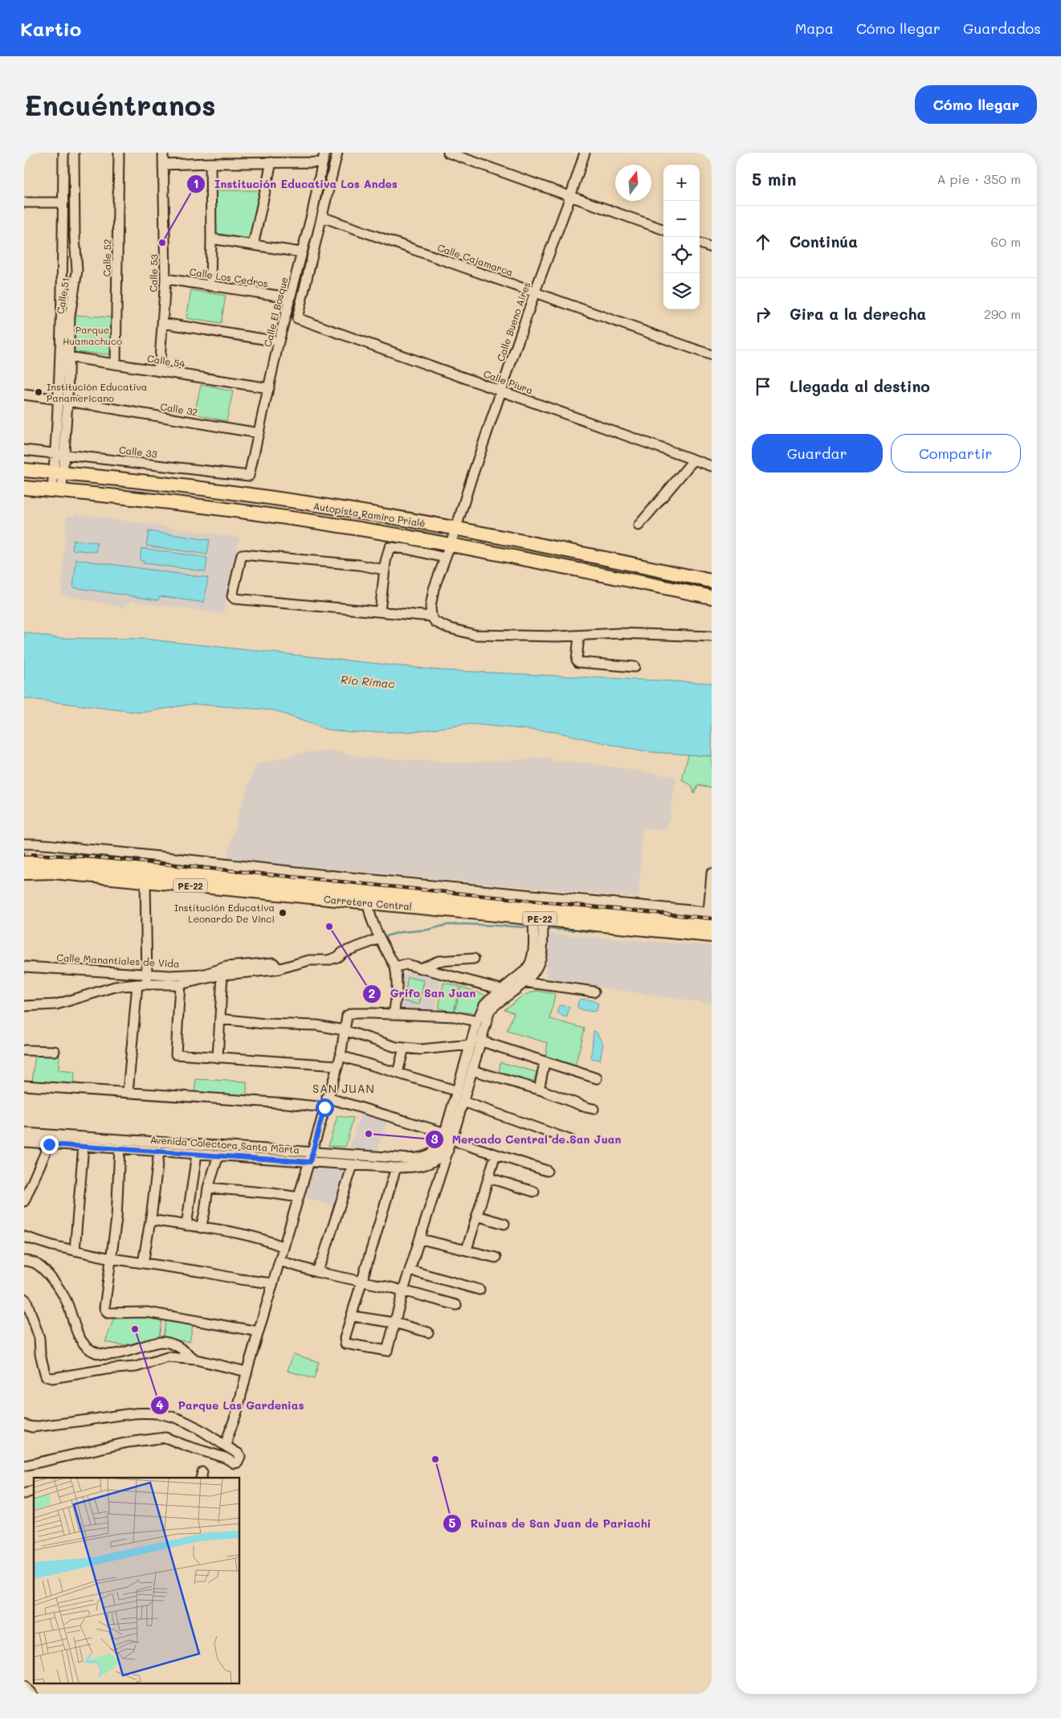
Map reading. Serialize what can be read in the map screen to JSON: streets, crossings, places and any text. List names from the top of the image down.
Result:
{
  "streets": {
    "highway": ["Autopista Ramiro Prialé", "PE-22", "Carretera Central"],
    "street": [
      "Calle 52",
      "Calle Cajamarca",
      "Calle 53",
      "Calle Los Cedros",
      "Calle 51",
      "Calle El Bosque",
      "Calle Bueno Aires",
      "Calle 54",
      "Calle Piura",
      "Calle 32",
      "Calle 33",
      "Calle Manantiales de Vida",
      "Avenida Colectora Santa Marta"
    ]
  },
  "crossings": [
    ["Calle 52", "Calle 54"],
    ["Calle Cajamarca", "Calle Bueno Aires"],
    ["Calle Cajamarca", "Calle Piura"],
    ["Calle 53", "Calle Los Cedros"],
    ["Calle 53", "Calle 54"],
    ["Calle Los Cedros", "Calle El Bosque"],
    ["Calle 51", "Calle 54"],
    ["Calle 51", "Calle 32"],
    ["Calle 51", "Calle 33"],
    ["Calle 51", "Autopista Ramiro Prialé"],
    ["Calle El Bosque", "Calle 54"],
    ["Calle El Bosque", "Calle 32"],
    ["Calle El Bosque", "Calle 33"],
    ["Calle Bueno Aires", "Calle Piura"],
    ["Calle Bueno Aires", "Autopista Ramiro Prialé"],
    ["Carretera Central", "Avenida Colectora Santa Marta"]
  ],
  "districts": ["SAN JUAN"],
  "water": ["Río Rímac"],
  "parks": ["Parque Huamachuco"],
  "places": [
    "Institución Educativa Los Andes",
    "Institución Educativa Panamericano",
    "Institución Educativa Leonardo De Vinci",
    "Grifo San Juan",
    "Mercado Central de San Juan",
    "Parque Las Gardenias",
    "Ruinas de San Juan de Pariachi"
  ],
  "north": "top",
  "page": {
    "header": "Kartio",
    "nav": ["Mapa", "Cómo llegar", "Guardados"],
    "buttons": [
      "Cómo llegar",
      ["Guardar", "Compartir"]
    ],
    "title": "Encuéntranos",
    "heading": ["5 min", "A pie · 350 m"],
    "map_buttons": ["+", "−"],
    "list": [
      ["Continúa", "60 m"],
      ["Gira a la derecha", "290 m"],
      "Llegada al destino"
    ]
  }
}
